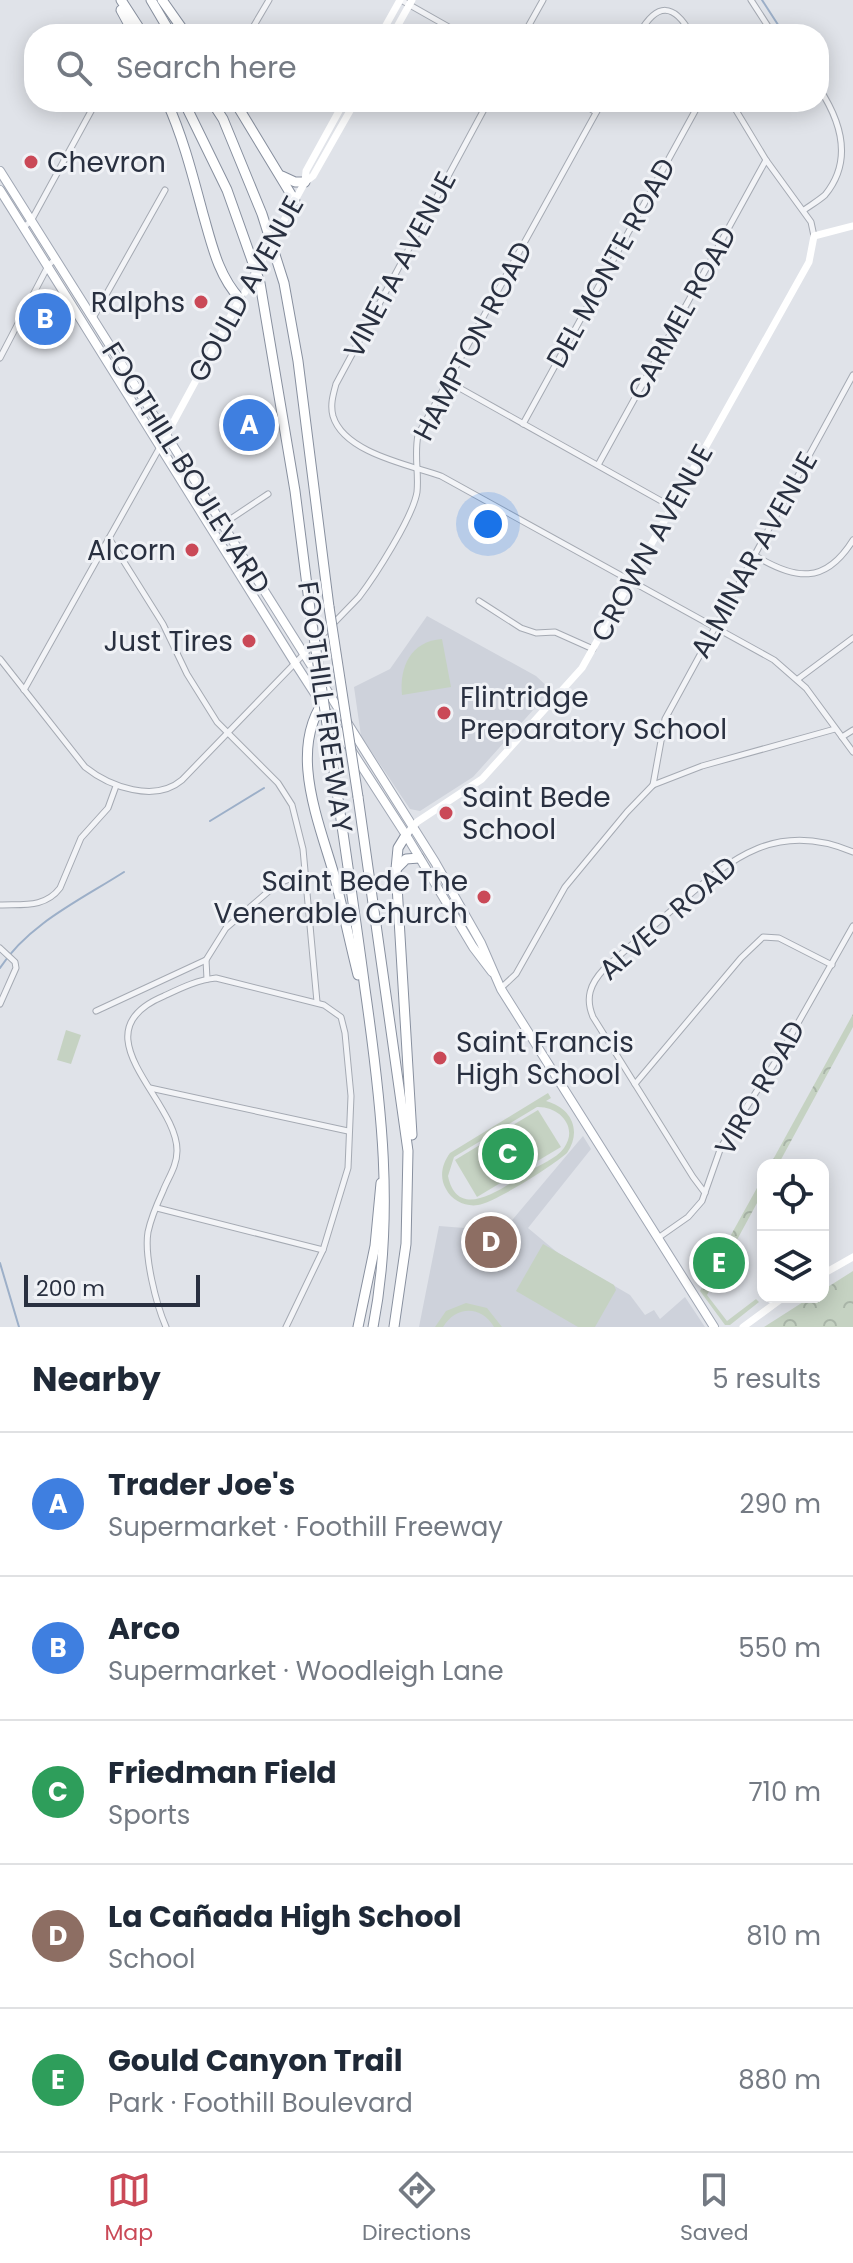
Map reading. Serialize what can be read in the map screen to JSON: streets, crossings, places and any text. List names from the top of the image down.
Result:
{
  "streets": {
    "highway": ["FOOTHILL FREEWAY"],
    "main road": ["FOOTHILL BOULEVARD"],
    "street": [
      "DEL MONTE ROAD",
      "VINETA AVENUE",
      "GOULD AVENUE",
      "CARMEL ROAD",
      "HAMPTON ROAD",
      "CROWN AVENUE",
      "ALMINAR AVENUE",
      "ALVEO ROAD",
      "VIRO ROAD"
    ]
  },
  "crossings": [
    ["VINETA AVENUE", "HAMPTON ROAD"],
    ["GOULD AVENUE", "FOOTHILL BOULEVARD"],
    ["HAMPTON ROAD", "FOOTHILL BOULEVARD"],
    ["FOOTHILL BOULEVARD", "CROWN AVENUE"],
    ["FOOTHILL BOULEVARD", "VIRO ROAD"]
  ],
  "places": [
    "Chevron",
    "Ralphs",
    "Alcorn",
    "Just Tires",
    "Flintridge Preparatory School",
    "Saint Bede School",
    "Saint Bede The Venerable Church",
    "Saint Francis High School"
  ],
  "scale_bar": "200 m",
  "page": {
    "search": "Search here",
    "pins": [
      "B",
      "A",
      "C",
      "D",
      "E"
    ],
    "scale": "200 m",
    "heading": ["Nearby", "5 results"],
    "list": [
      {
        "mark": "A",
        "name": "Trader Joe's",
        "note": "Supermarket · Foothill Freeway",
        "value": "290 m"
      },
      {
        "mark": "B",
        "name": "Arco",
        "note": "Supermarket · Woodleigh Lane",
        "value": "550 m"
      },
      {
        "mark": "C",
        "name": "Friedman Field",
        "note": "Sports",
        "value": "710 m"
      },
      {
        "mark": "D",
        "name": "La Cañada High School",
        "note": "School",
        "value": "810 m"
      },
      {
        "mark": "E",
        "name": "Gould Canyon Trail",
        "note": "Park · Foothill Boulevard",
        "value": "880 m"
      }
    ],
    "nav": ["Map", "Directions", "Saved"]
  }
}
